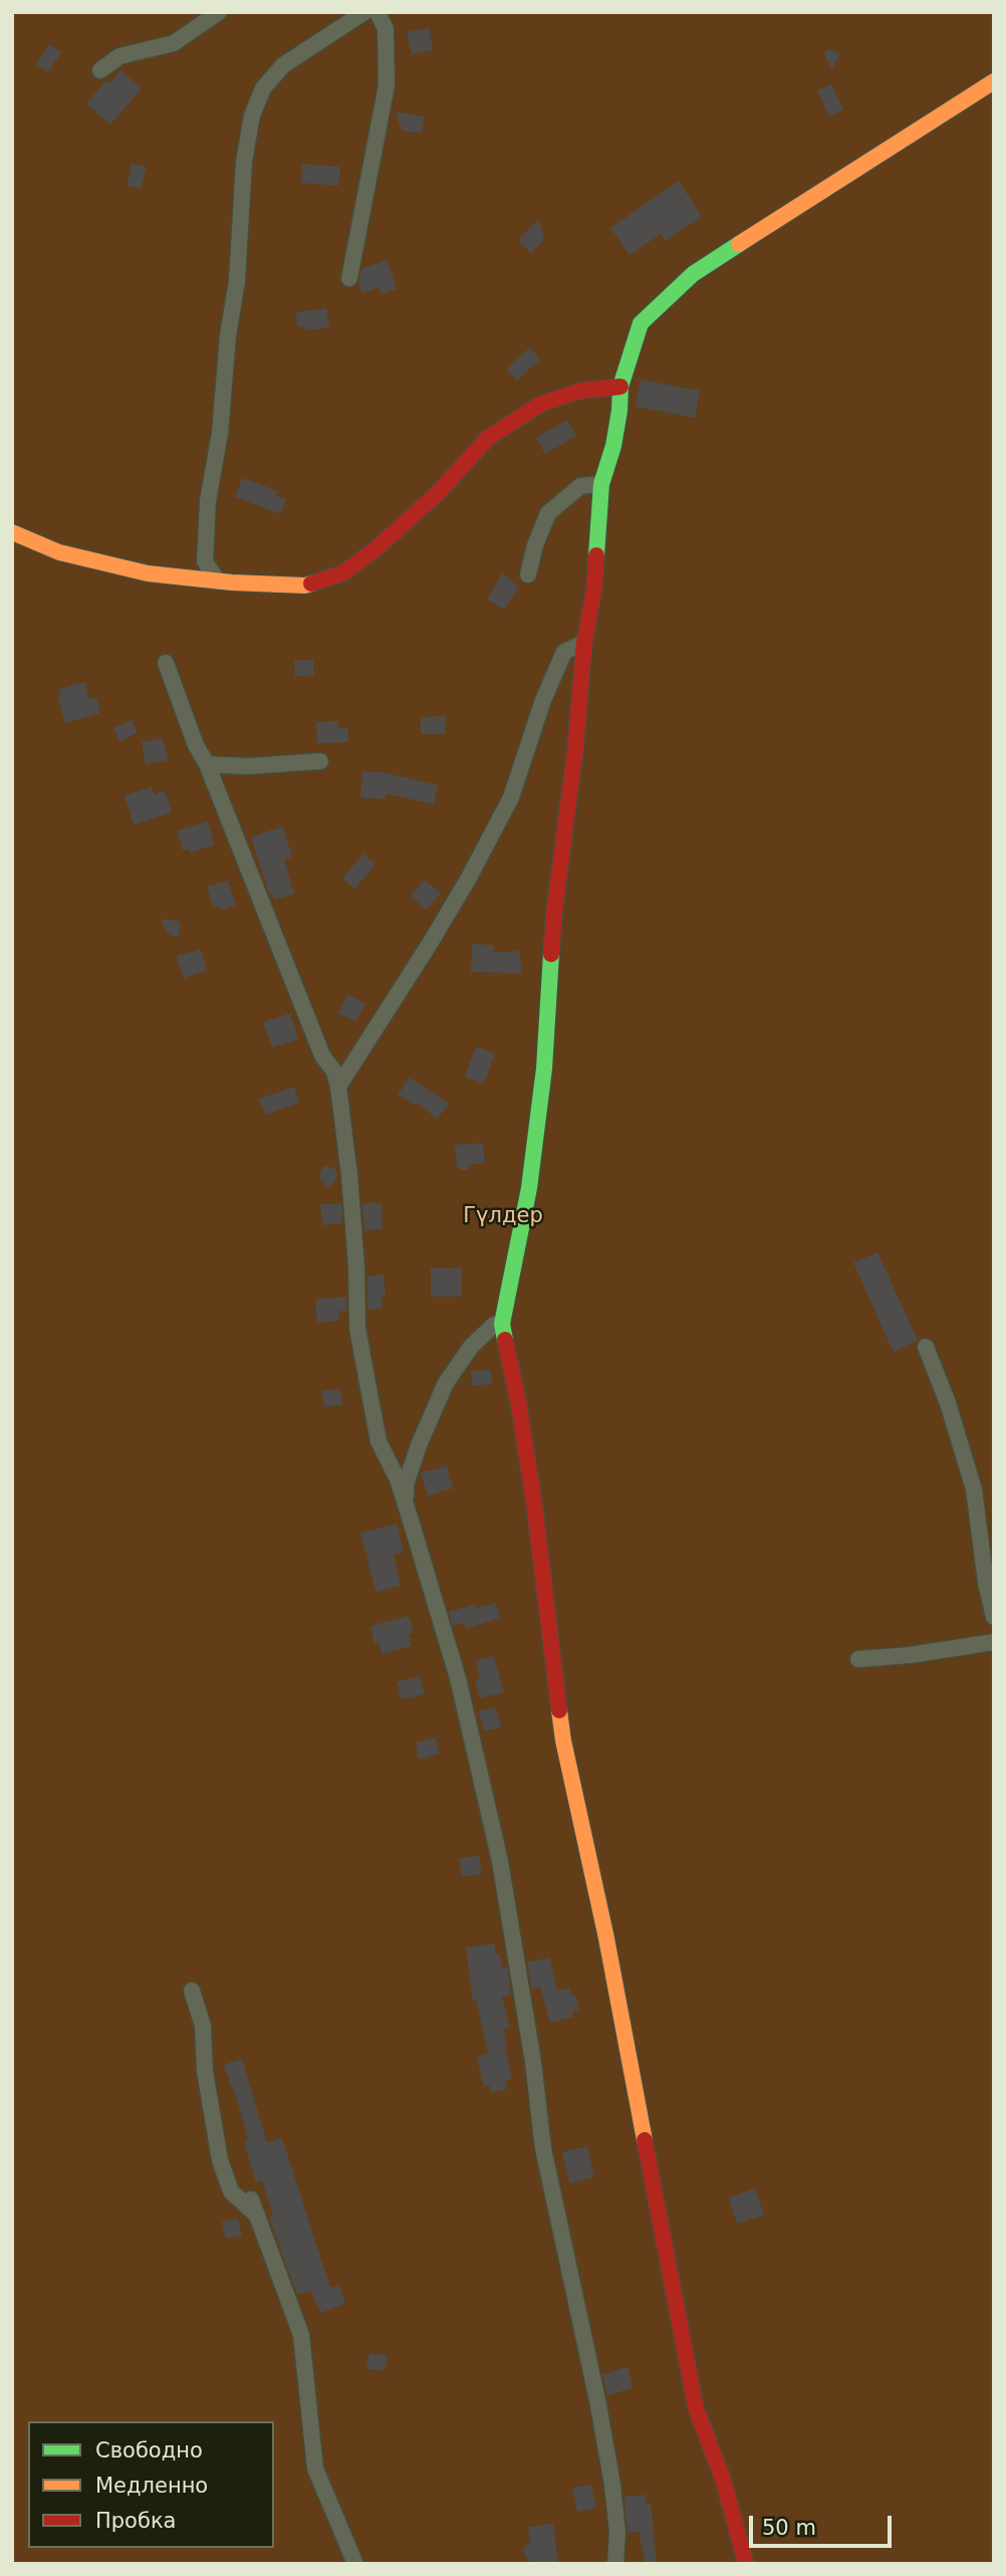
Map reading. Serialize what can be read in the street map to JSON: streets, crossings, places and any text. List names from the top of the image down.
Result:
{
  "parks": ["Гүлдер"],
  "legend": ["Свободно", "Медленно", "Пробка"],
  "scale_bar": "50 m"
}
